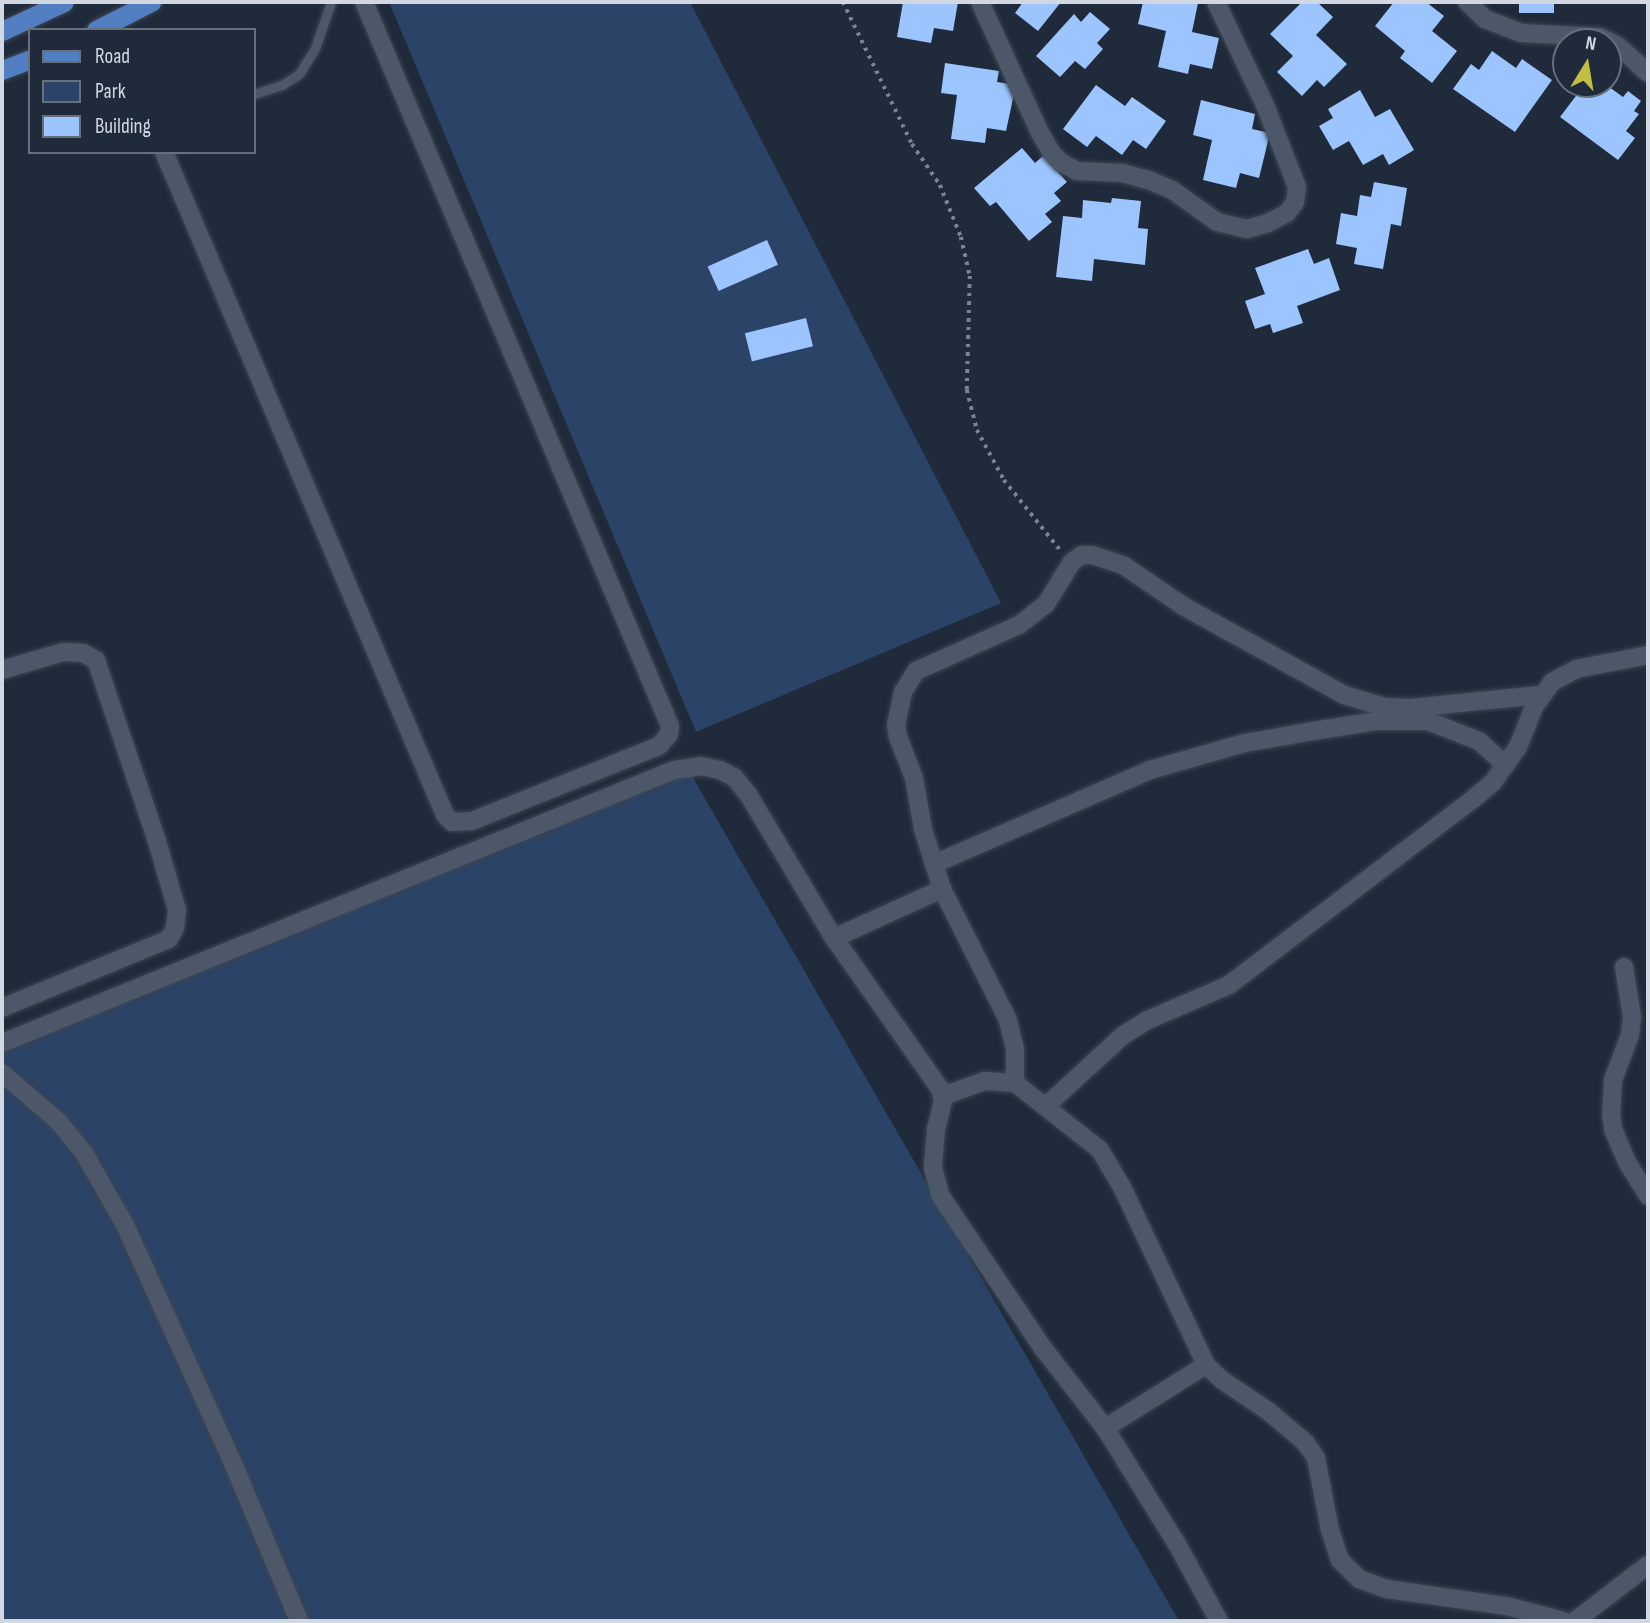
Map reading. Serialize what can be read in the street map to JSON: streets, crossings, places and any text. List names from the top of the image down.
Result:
{
  "legend": ["Road", "Park", "Building"],
  "north": "top"
}
